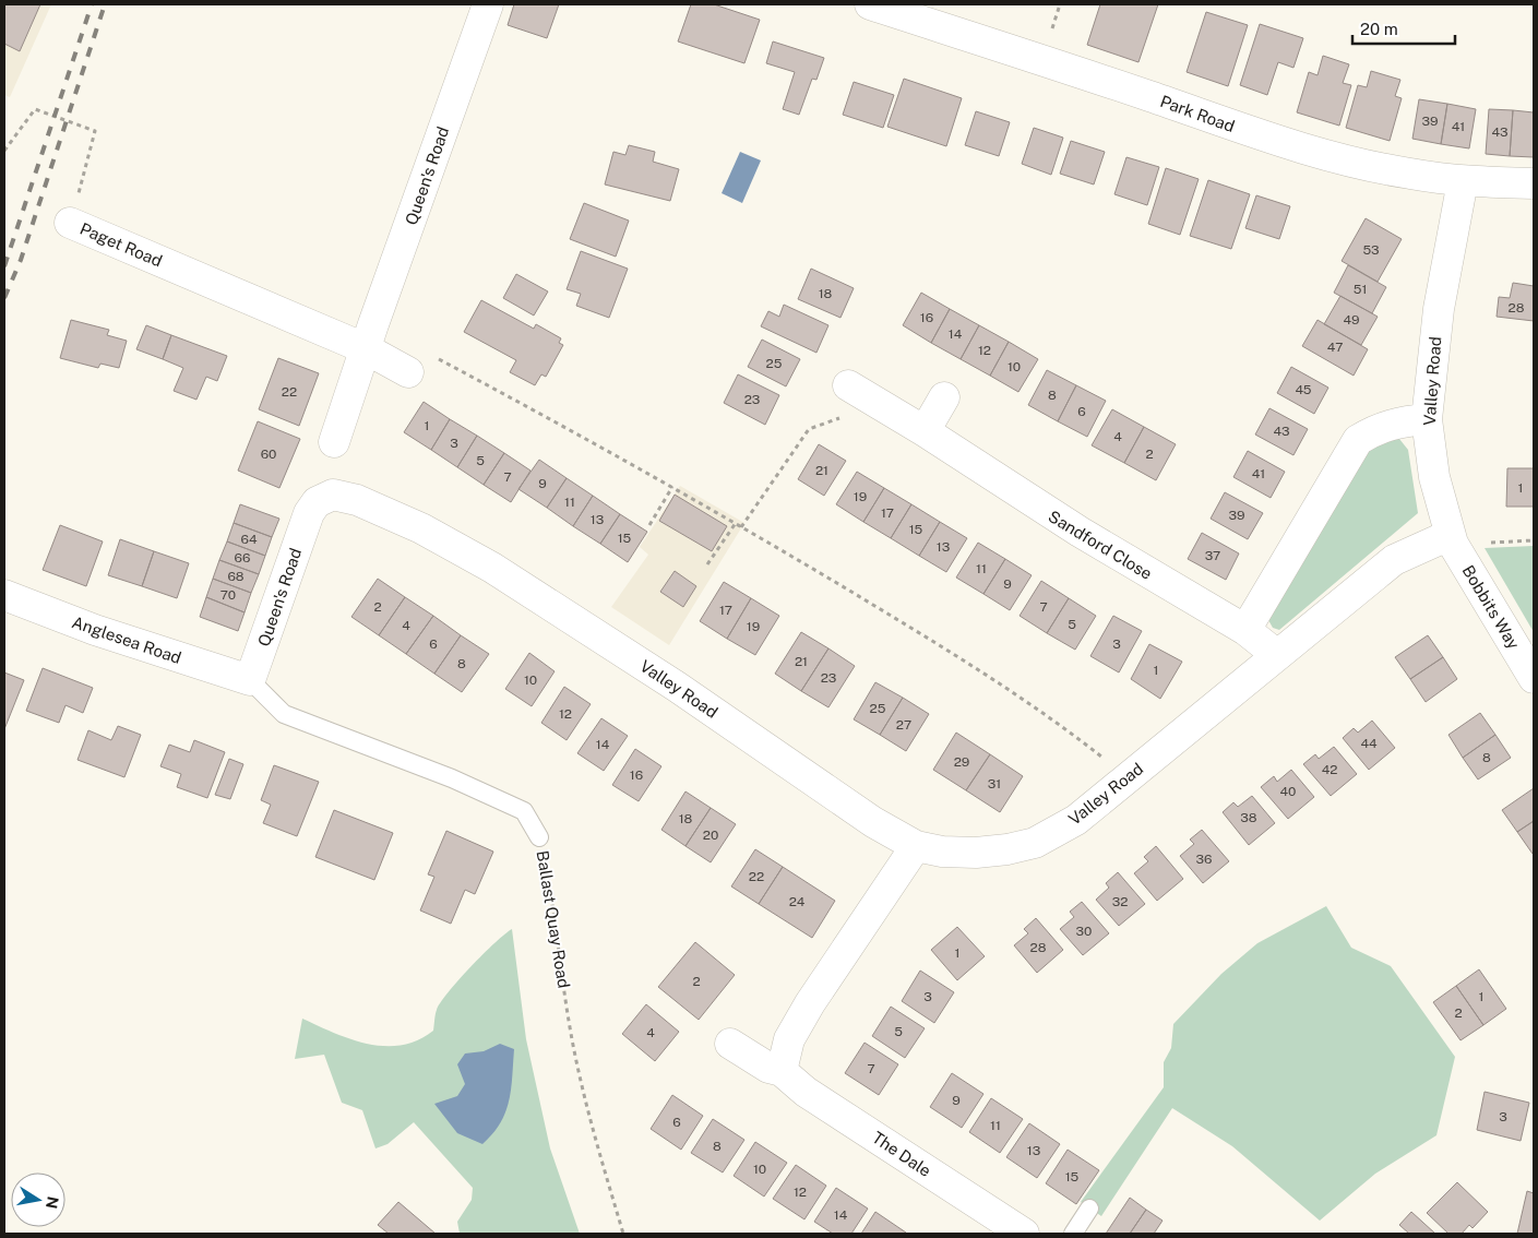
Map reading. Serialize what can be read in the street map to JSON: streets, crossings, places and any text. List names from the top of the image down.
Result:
{
  "streets": {
    "street": [
      "Park Road",
      "Queen's Road",
      "Paget Road",
      "Valley Road",
      "Sandford Close",
      "Bobbits Way",
      "Anglesea Road",
      "The Dale"
    ],
    "lane": ["Ballast Quay Road"]
  },
  "crossings": [
    ["Park Road", "Valley Road"],
    ["Queen's Road", "Paget Road"],
    ["Queen's Road", "Valley Road"],
    ["Queen's Road", "Anglesea Road"],
    ["Queen's Road", "Ballast Quay Road"],
    ["Valley Road", "Sandford Close"],
    ["Valley Road", "Bobbits Way"],
    ["Anglesea Road", "Ballast Quay Road"]
  ],
  "house_numbers": [
    "39",
    "41",
    "43",
    "53",
    "51",
    "18",
    "28",
    "16",
    "49",
    "14",
    "47",
    "12",
    "25",
    "10",
    "45",
    "22",
    "8",
    "23",
    "6",
    "1",
    "43",
    "4",
    "3",
    "60",
    "2",
    "5",
    "21",
    "41",
    "7",
    "9",
    "1",
    "19",
    "11",
    "17",
    "39",
    "13",
    "15",
    "15",
    "64",
    "13",
    "37",
    "66",
    "11",
    "68",
    "9",
    "70",
    "2",
    "7",
    "17",
    "5",
    "4",
    "19",
    "6",
    "3",
    "21",
    "8",
    "1",
    "23",
    "10",
    "25",
    "12",
    "27",
    "44",
    "14",
    "8",
    "29",
    "42",
    "16",
    "31",
    "40",
    "38",
    "18",
    "20",
    "36",
    "22",
    "24",
    "32",
    "30",
    "28",
    "1",
    "2",
    "3",
    "1",
    "2",
    "5",
    "4",
    "7",
    "9",
    "3",
    "6",
    "11",
    "8",
    "13",
    "10",
    "15",
    "12",
    "14"
  ],
  "scale_bar": "20 m",
  "north": "right"
}
